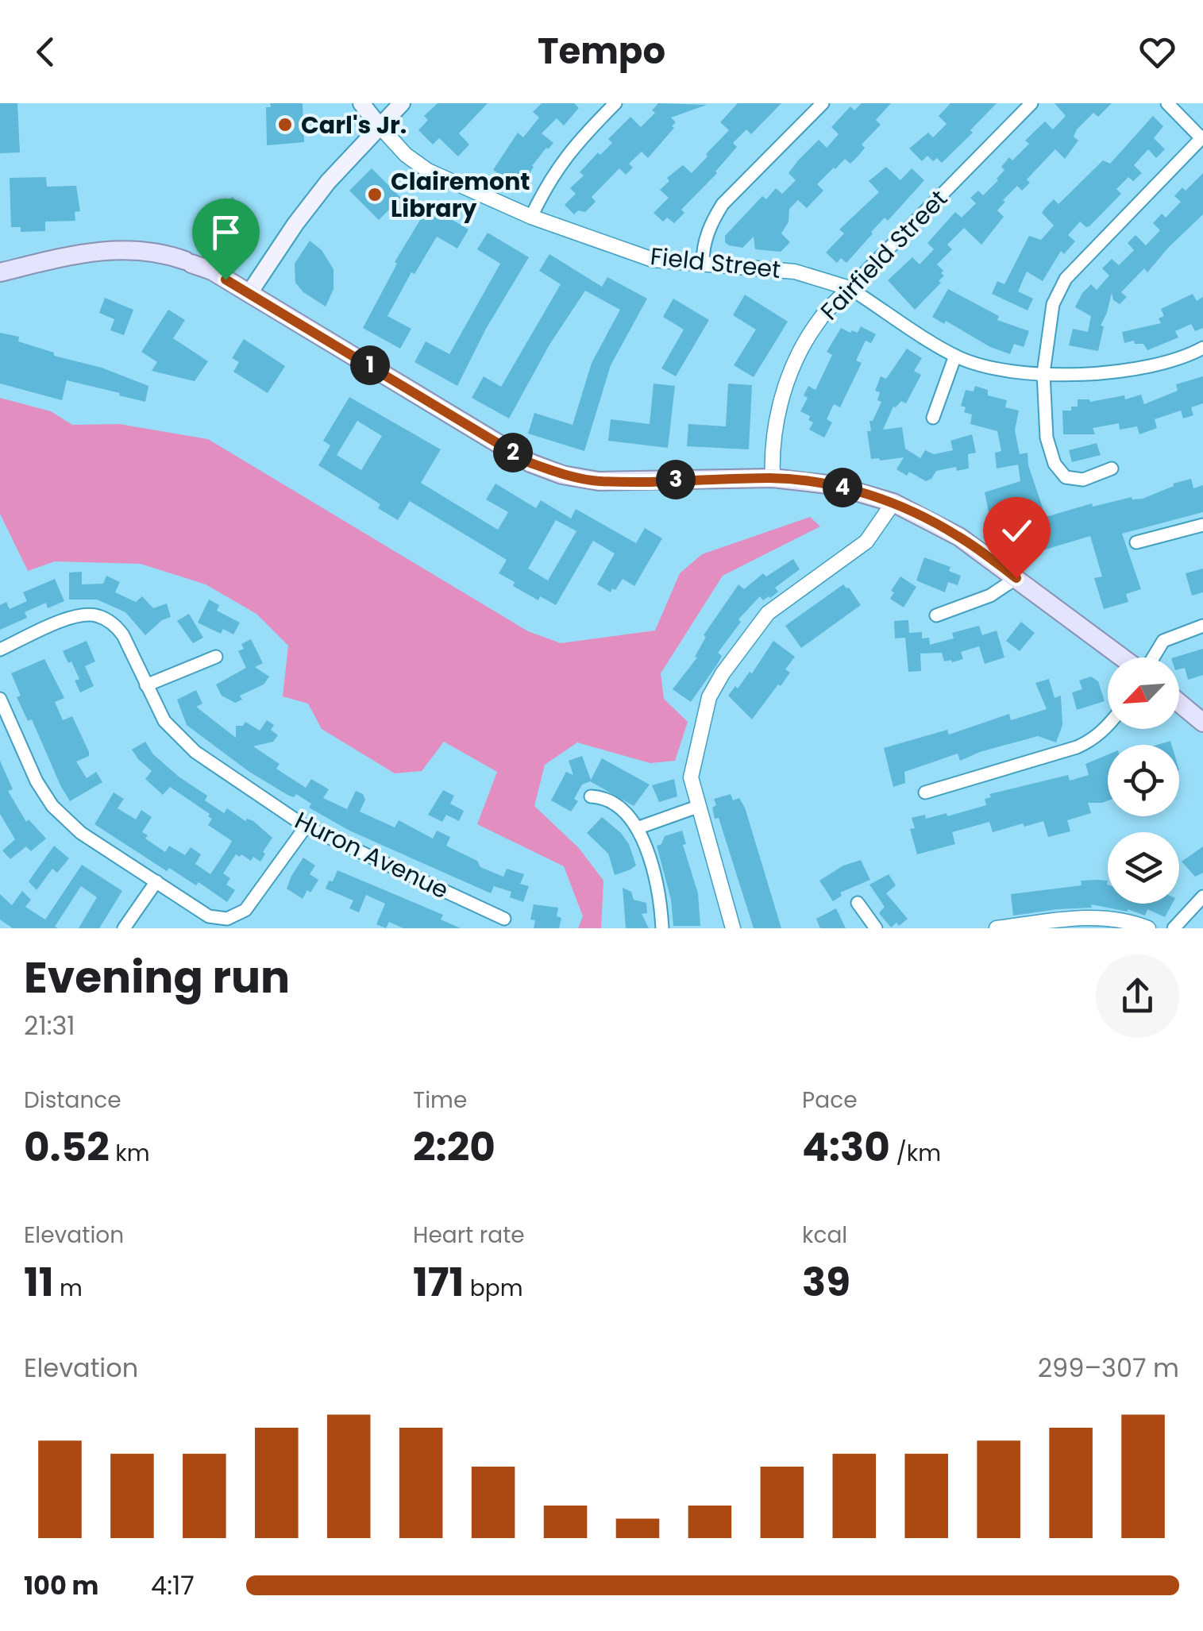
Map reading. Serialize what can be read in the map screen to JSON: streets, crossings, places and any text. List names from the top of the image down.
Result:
{
  "streets": {
    "main road": ["Field Street"],
    "street": ["Fairfield Street", "Huron Avenue"]
  },
  "crossings": [
    ["Fairfield Street", "Field Street"]
  ],
  "places": ["Carl's Jr.", "Clairemont Library"],
  "north": "bottom left",
  "page": {
    "header": "Tempo",
    "pins": [
      "1",
      "2",
      "3",
      "4"
    ],
    "heading": ["Evening run", "21:31"],
    "stats": [
      ["Distance", "0.52 km"],
      ["Time", "2:20"],
      ["Pace", "4:30 /km"],
      ["Elevation", "11 m"],
      ["Heart rate", "171 bpm"],
      ["kcal", "39"]
    ],
    "chart": ["Elevation", "299–307 m"],
    "list": [
      {
        "name": "100 m",
        "note": "4:17"
      }
    ]
  }
}
